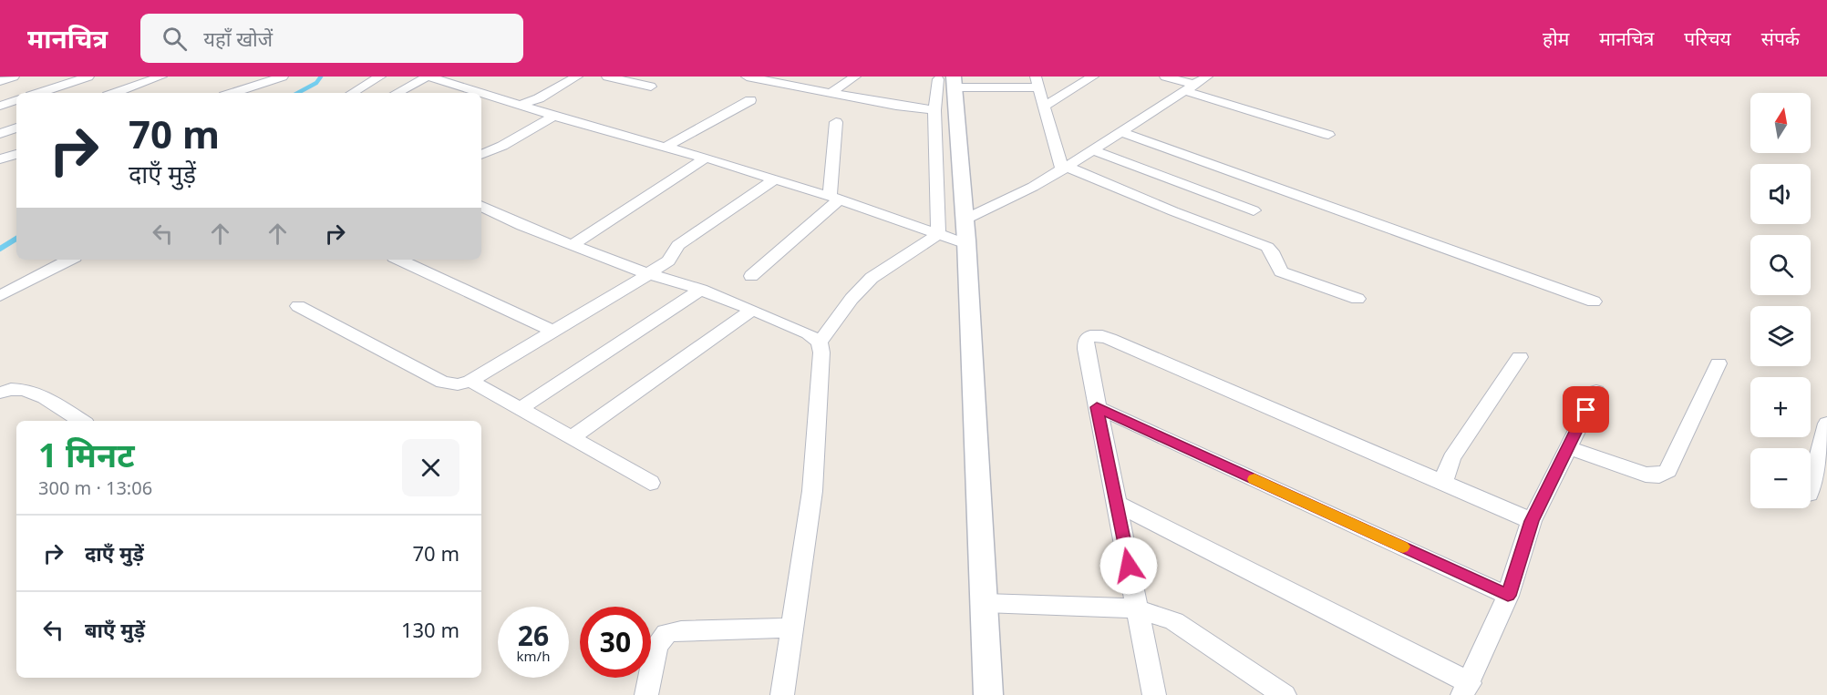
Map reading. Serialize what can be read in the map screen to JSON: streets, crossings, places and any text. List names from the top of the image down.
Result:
{
  "north": "top",
  "page": {
    "header": "मानचित्र",
    "search": "यहाँ खोजें",
    "nav": [
      "होम",
      "मानचित्र",
      "परिचय",
      "संपर्क"
    ],
    "map_buttons": ["+", "−"],
    "turn": ["70 m", "दाएँ मुड़ें"],
    "heading": ["1 मिनट", "300 m · 13:06"],
    "list": [
      {
        "name": "दाएँ मुड़ें",
        "value": "70 m"
      },
      {
        "name": "बाएँ मुड़ें",
        "value": "130 m"
      }
    ],
    "speed": "26 km/h",
    "limit": "30"
  }
}
